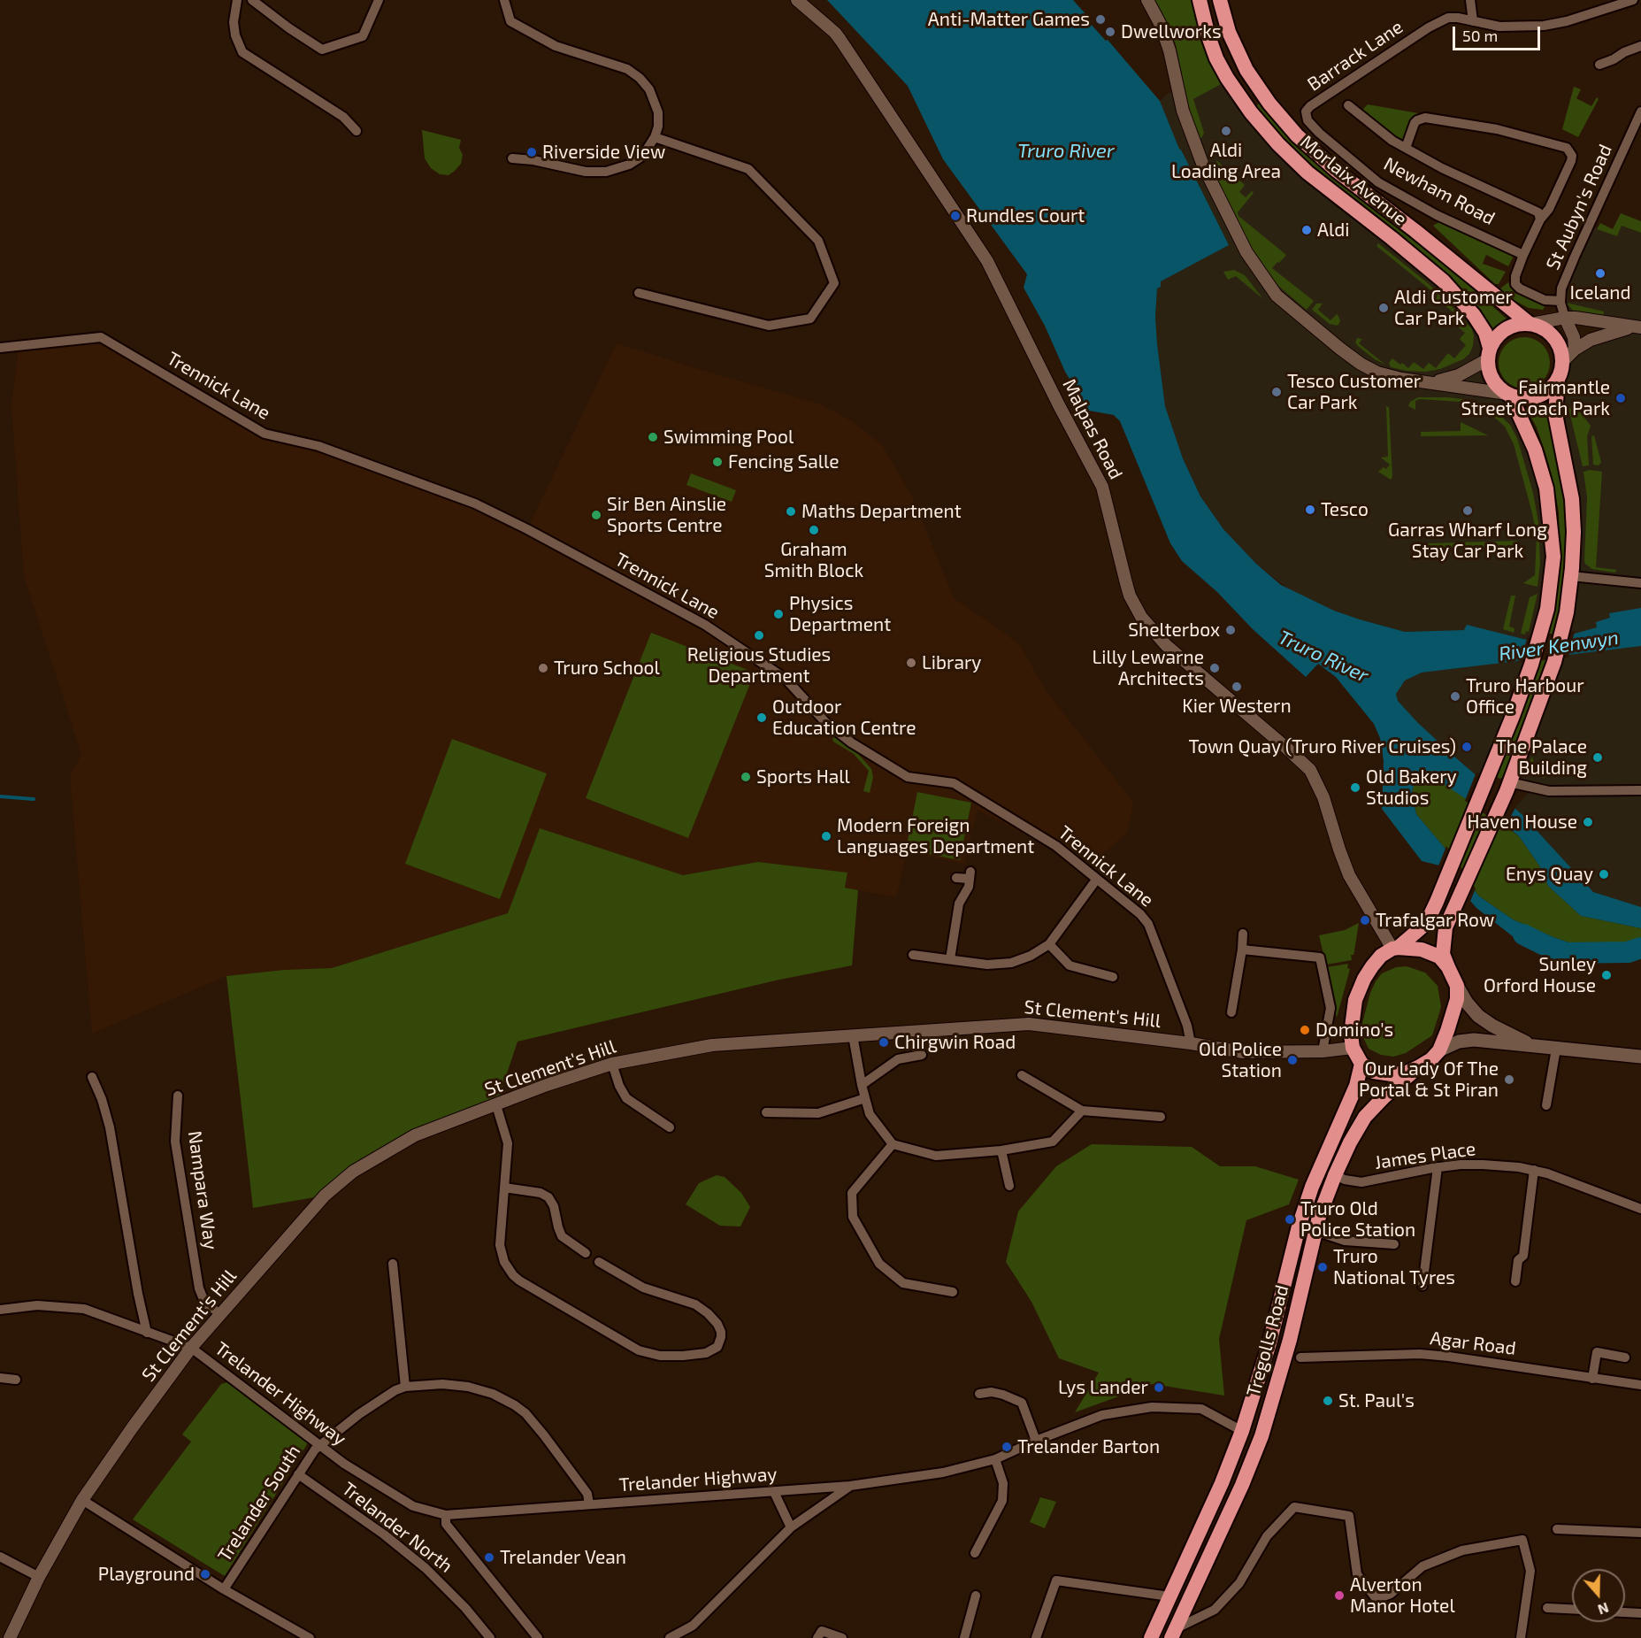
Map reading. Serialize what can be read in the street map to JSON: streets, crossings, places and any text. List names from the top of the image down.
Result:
{
  "streets": {
    "highway": ["Morlaix Avenue", "Tregolls Road"],
    "street": [
      "Barrack Lane",
      "Newham Road",
      "St Aubyn's Road",
      "Trennick Lane",
      "Malpas Road",
      "St Clement's Hill",
      "James Place",
      "Nampara Way",
      "Agar Road",
      "Trelander Highway",
      "Trelander South",
      "Trelander North"
    ]
  },
  "crossings": [
    ["Barrack Lane", "Newham Road"],
    ["Newham Road", "St Aubyn's Road"],
    ["Trennick Lane", "St Clement's Hill"],
    ["Malpas Road", "St Clement's Hill"],
    ["Malpas Road", "Tregolls Road"],
    ["St Clement's Hill", "Nampara Way"],
    ["St Clement's Hill", "Tregolls Road"],
    ["St Clement's Hill", "Trelander Highway"],
    ["James Place", "Tregolls Road"],
    ["Tregolls Road", "Trelander Highway"],
    ["Trelander Highway", "Trelander South"],
    ["Trelander Highway", "Trelander North"],
    ["Trelander South", "Trelander North"]
  ],
  "water": ["Truro River", "River Kenwyn"],
  "places": [
    "Anti-Matter Games",
    "Dwellworks",
    "Aldi Loading Area",
    "Riverside View",
    "Rundles Court",
    "Aldi",
    "Iceland",
    "Aldi Customer Car Park",
    "Tesco Customer Car Park",
    "Fairmantle Street Coach Park",
    "Swimming Pool",
    "Fencing Salle",
    "Tesco",
    "Garras Wharf Long Stay Car Park",
    "Maths Department",
    "Sir Ben Ainslie Sports Centre",
    "Graham Smith Block",
    "Physics Department",
    "Shelterbox",
    "Religious Studies Department",
    "Library",
    "Truro School",
    "Lilly Lewarne Architects",
    "Kier Western",
    "Truro Harbour Office",
    "Outdoor Education Centre",
    "Town Quay (Truro River Cruises)",
    "The Palace Building",
    "Sports Hall",
    "Old Bakery Studios",
    "Haven House",
    "Modern Foreign Languages Department",
    "Enys Quay",
    "Trafalgar Row",
    "Sunley Orford House",
    "Domino's",
    "Chirgwin Road",
    "Old Police Station",
    "Our Lady Of The Portal & St Piran",
    "Truro Old Police Station",
    "Truro National Tyres",
    "Lys Lander",
    "St. Paul's",
    "Trelander Barton",
    "Trelander Vean",
    "Playground",
    "Alverton Manor Hotel"
  ],
  "scale_bar": "50 m",
  "north": "bottom"
}
